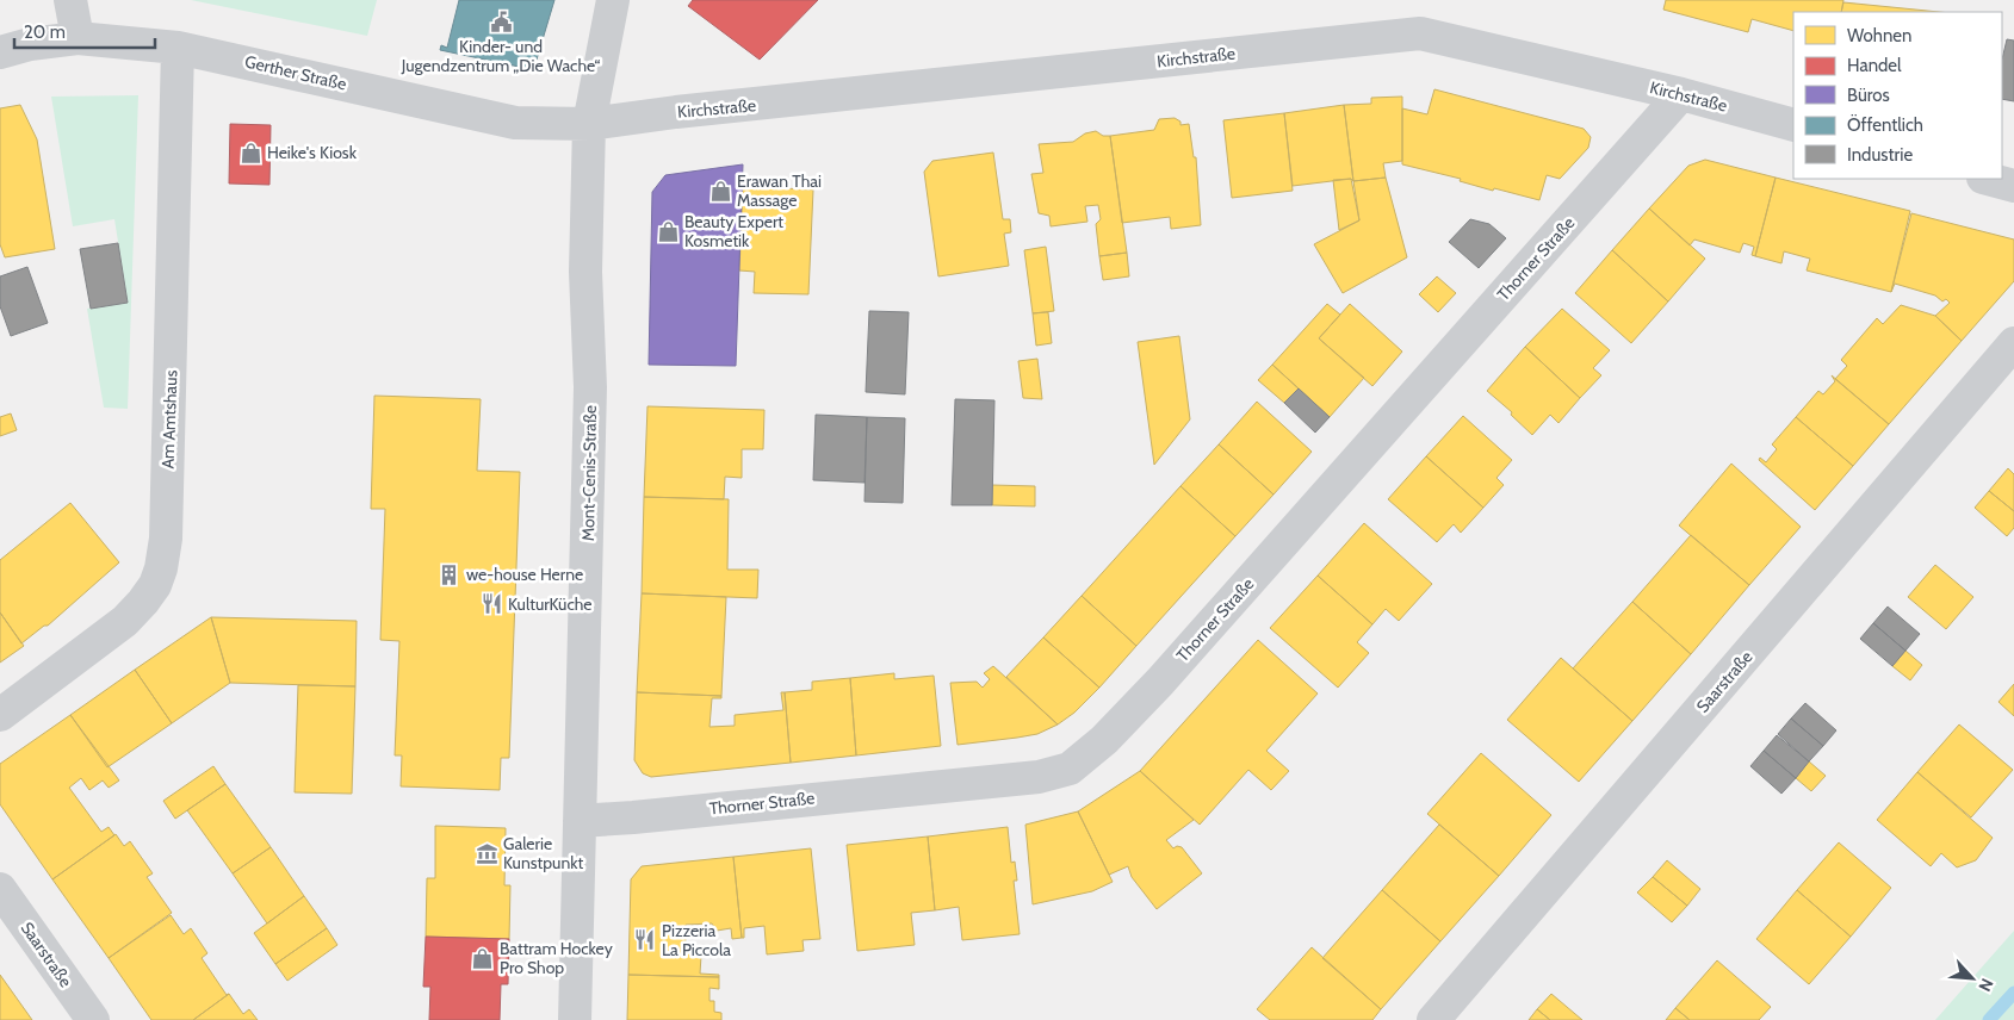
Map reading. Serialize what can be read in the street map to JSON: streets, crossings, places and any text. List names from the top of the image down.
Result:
{
  "streets": {
    "street": [
      "Kirchstraße",
      "Gerther Straße",
      "Thorner Straße",
      "Am Amtshaus",
      "Mont-Cenis-Straße",
      "Saarstraße"
    ]
  },
  "crossings": [
    ["Kirchstraße", "Gerther Straße"],
    ["Kirchstraße", "Thorner Straße"],
    ["Kirchstraße", "Mont-Cenis-Straße"],
    ["Gerther Straße", "Am Amtshaus"],
    ["Gerther Straße", "Mont-Cenis-Straße"],
    ["Thorner Straße", "Mont-Cenis-Straße"]
  ],
  "places": {
    "public building": ["Kinder- und Jugendzentrum „Die Wache“"],
    "shop": [
      "Heike's Kiosk",
      "Erawan Thai Massage",
      "Beauty Expert Kosmetik",
      "Battram Hockey Pro Shop"
    ],
    "building": ["we-house Herne"],
    "restaurant": ["KulturKüche", "Pizzeria La Piccola"],
    "museum": ["Galerie Kunstpunkt"]
  },
  "legend": [
    "Wohnen",
    "Handel",
    "Büros",
    "Öffentlich",
    "Industrie"
  ],
  "scale_bar": "20 m",
  "north": "bottom right"
}
